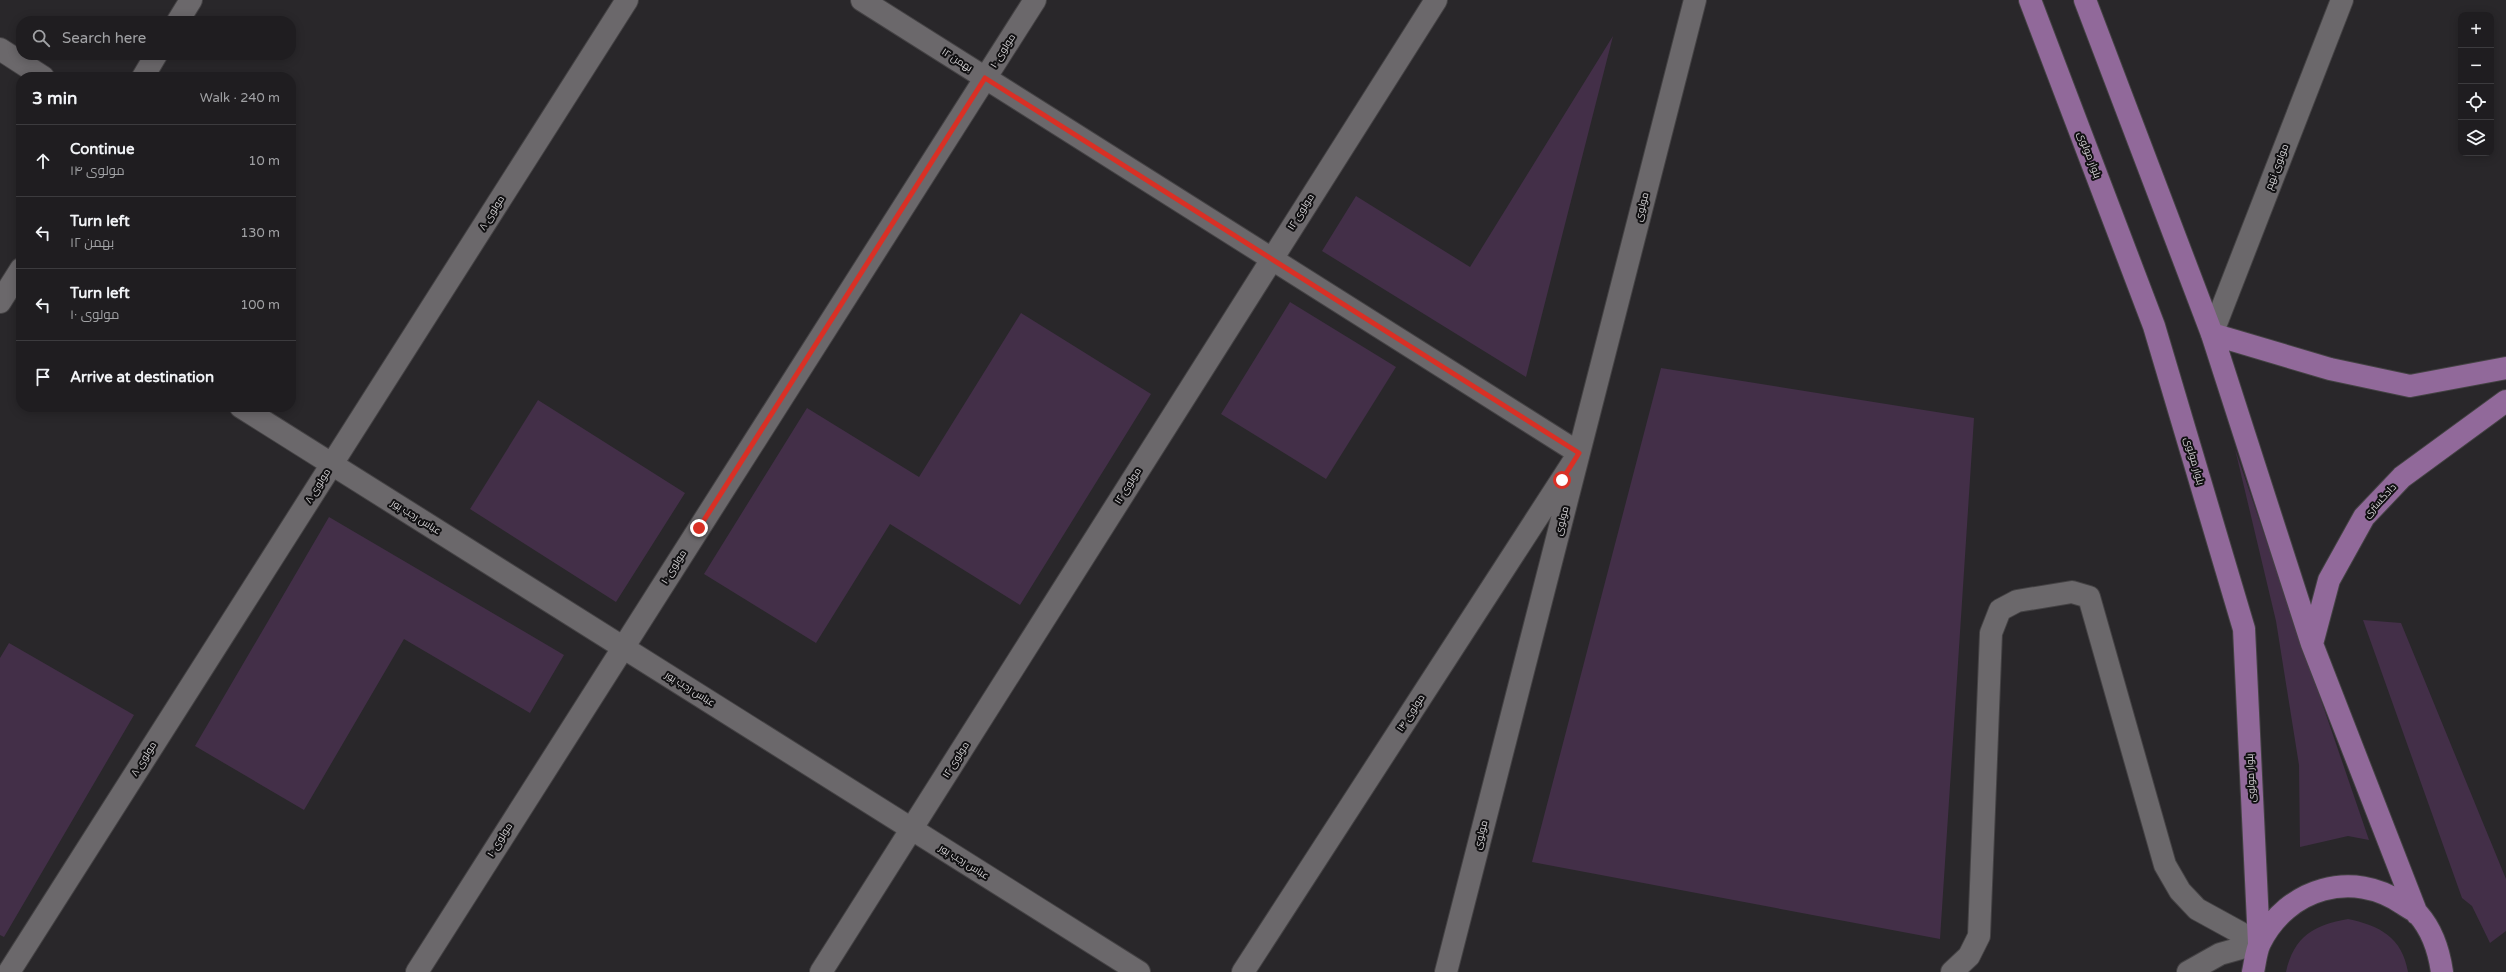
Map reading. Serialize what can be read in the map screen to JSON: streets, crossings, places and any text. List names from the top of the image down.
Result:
{
  "streets": {
    "main road": ["بلوار مولوی", "دادگستری"],
    "street": [
      "مولوی ۱۰",
      "بهمن ۱۲",
      "مولوی نهم",
      "مولوی",
      "مولوی ۱۲",
      "مولوی ۸",
      "عباس رجب پور",
      "مولوی ۱۴"
    ]
  },
  "crossings": [
    ["مولوی ۱۰", "بهمن ۱۲"],
    ["مولوی ۱۰", "عباس رجب پور"],
    ["بهمن ۱۲", "مولوی"],
    ["بهمن ۱۲", "مولوی ۱۲"],
    ["بهمن ۱۲", "مولوی ۱۴"],
    ["مولوی", "مولوی ۱۴"],
    ["مولوی ۱۲", "عباس رجب پور"],
    ["مولوی ۸", "عباس رجب پور"]
  ],
  "page": {
    "map_buttons": ["+", "−"],
    "search": "Search here",
    "heading": ["3 min", "Walk · 240 m"],
    "list": [
      ["Continue", "مولوی ۱۴", "10 m"],
      ["Turn left", "بهمن ۱۲", "130 m"],
      ["Turn left", "مولوی ۱۰", "100 m"],
      "Arrive at destination"
    ]
  }
}
